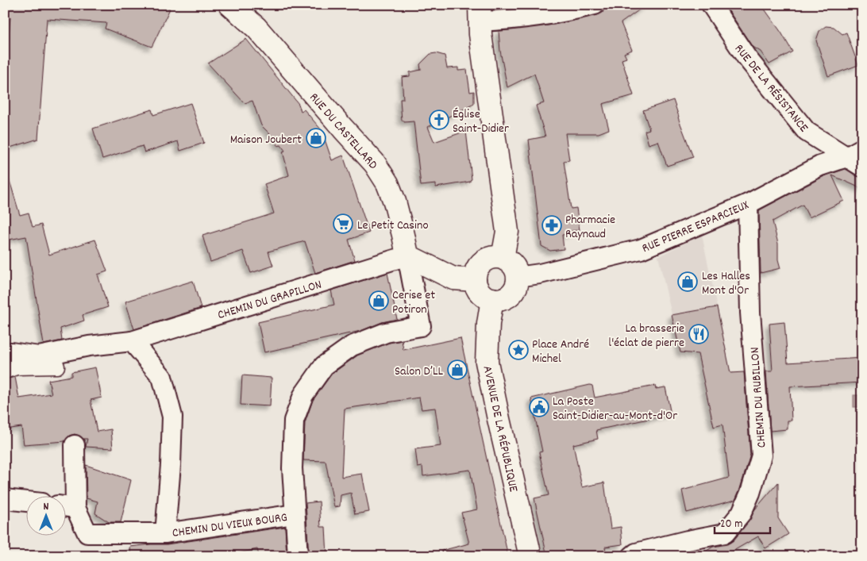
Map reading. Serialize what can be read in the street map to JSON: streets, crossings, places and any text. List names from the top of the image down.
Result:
{
  "streets": {
    "main road": ["RUE DU CASTELLARD", "AVENUE DE LA RÉPUBLIQUE"],
    "street": [
      "RUE DE LA RÉSISTANCE",
      "RUE PIERRE ESPARCIEUX",
      "CHEMIN DU GRAPILLON",
      "CHEMIN DU RUBILLON",
      "CHEMIN DU VIEUX BOURG"
    ]
  },
  "crossings": [
    ["RUE DE LA RÉSISTANCE", "RUE PIERRE ESPARCIEUX"],
    ["RUE DU CASTELLARD", "CHEMIN DU GRAPILLON"],
    ["RUE PIERRE ESPARCIEUX", "CHEMIN DU RUBILLON"],
    ["RUE PIERRE ESPARCIEUX", "AVENUE DE LA RÉPUBLIQUE"],
    ["CHEMIN DU GRAPILLON", "CHEMIN DU VIEUX BOURG"]
  ],
  "places": {
    "church": ["Église Saint-Didier"],
    "shop": [
      "Maison Joubert",
      "Les Halles Mont d'Or",
      "Cerise et Potiron",
      "Salon D’LL"
    ],
    "supermarket": ["Le Petit Casino"],
    "pharmacy": ["Pharmacie Raynaud"],
    "restaurant": ["La brasserie l'éclat de pierre"],
    "place": ["Place André Michel"],
    "public building": ["La Poste Saint-Didier-au-Mont-d'Or"]
  },
  "scale_bar": "20 m",
  "north": "top"
}
